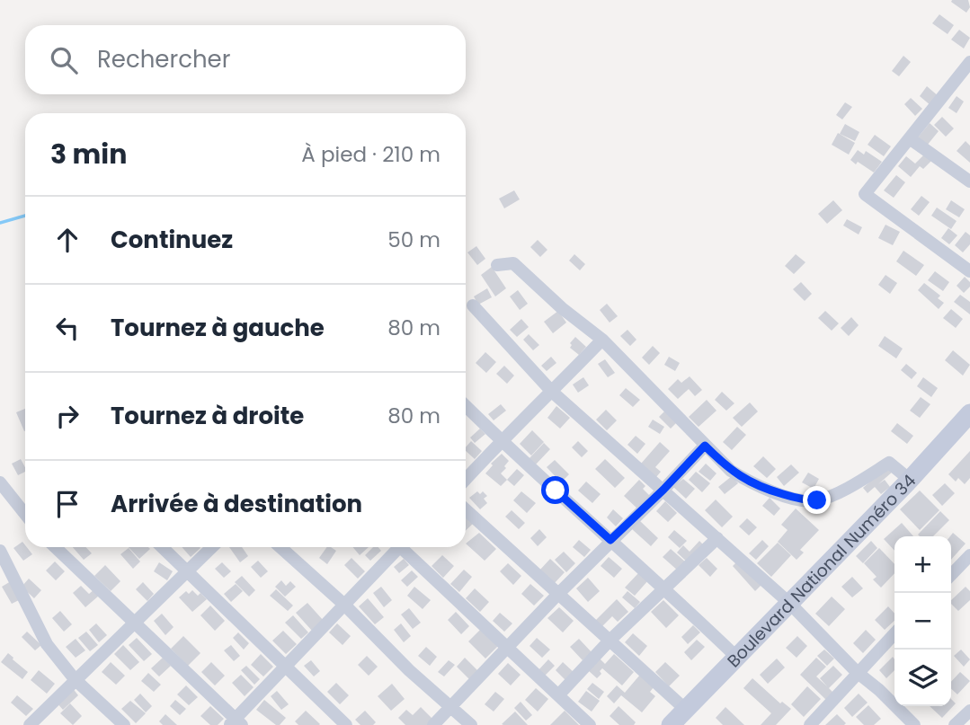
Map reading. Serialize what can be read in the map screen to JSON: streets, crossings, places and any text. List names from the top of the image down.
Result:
{
  "streets": {
    "main road": ["Boulevard National Numéro 34"]
  },
  "page": {
    "search": "Rechercher",
    "heading": ["3 min", "À pied · 210 m"],
    "list": [
      ["Continuez", "50 m"],
      ["Tournez à gauche", "80 m"],
      ["Tournez à droite", "80 m"],
      "Arrivée à destination"
    ],
    "map_buttons": ["+", "−"]
  }
}
